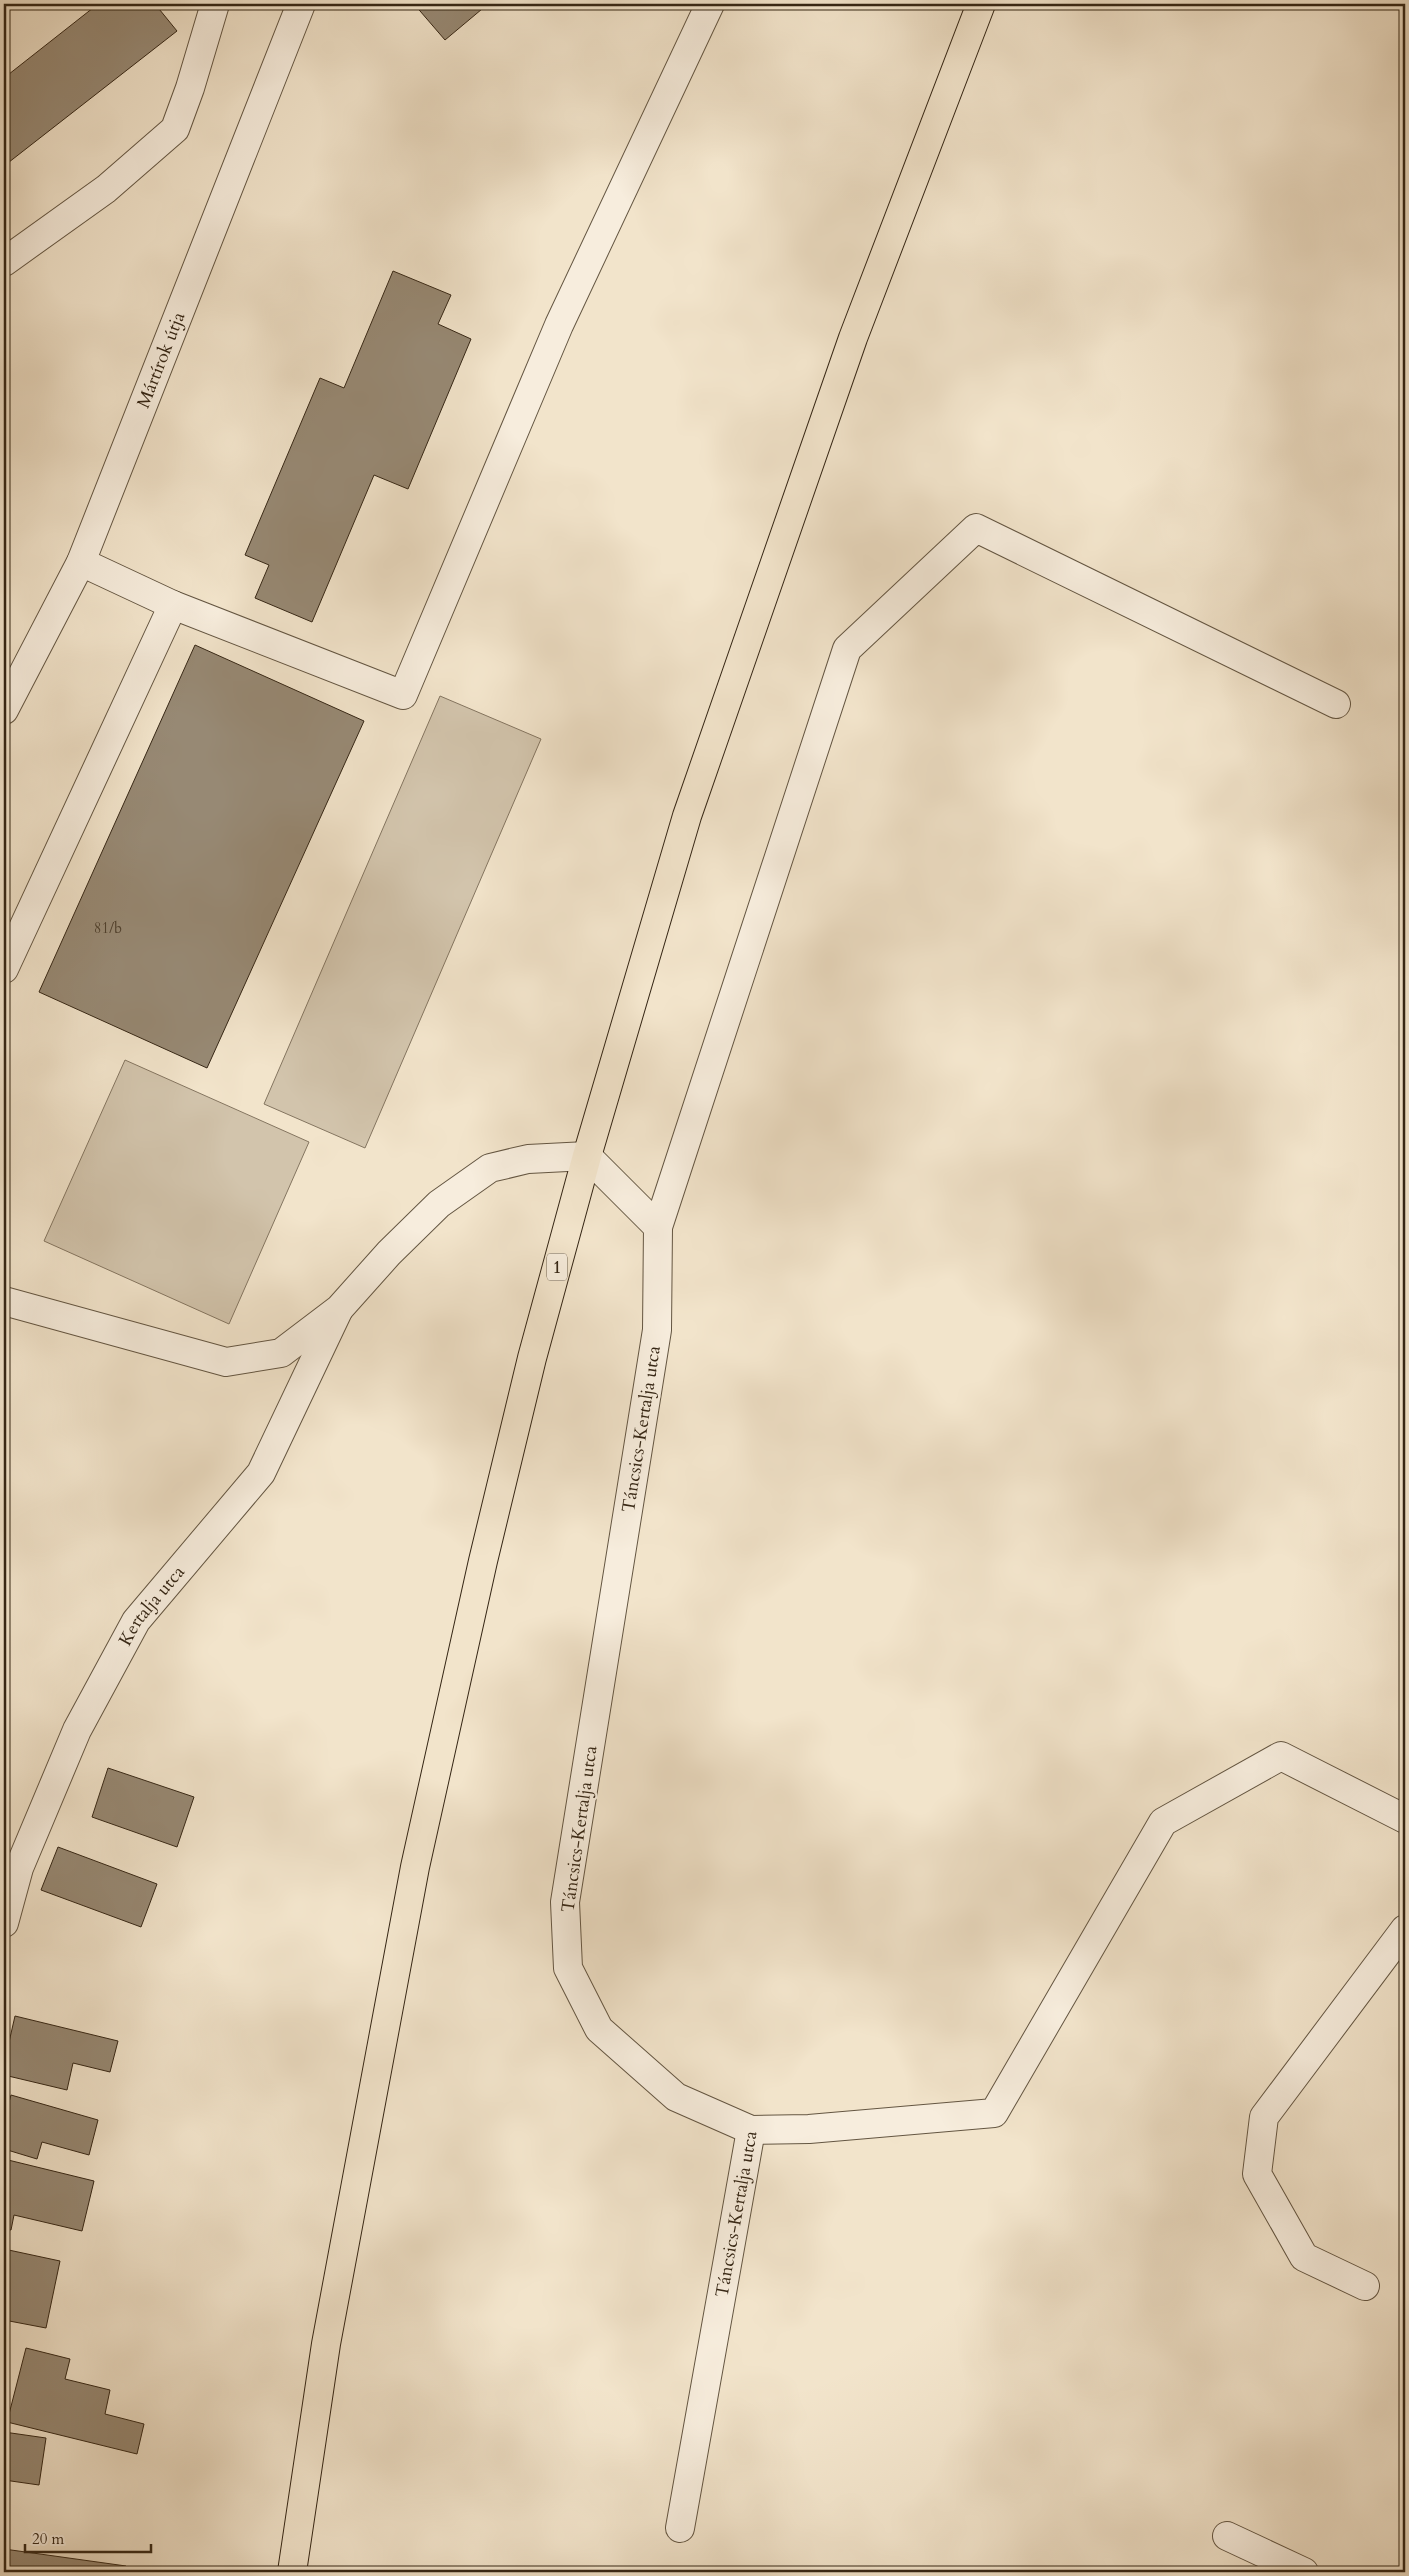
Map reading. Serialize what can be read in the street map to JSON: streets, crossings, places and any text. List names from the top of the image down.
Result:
{
  "streets": {
    "main road": ["1"],
    "street": ["Mártírok útja", "Táncsics-Kertalja utca", "Kertalja utca"]
  },
  "house_numbers": ["81/b"],
  "scale_bar": "20 m"
}
